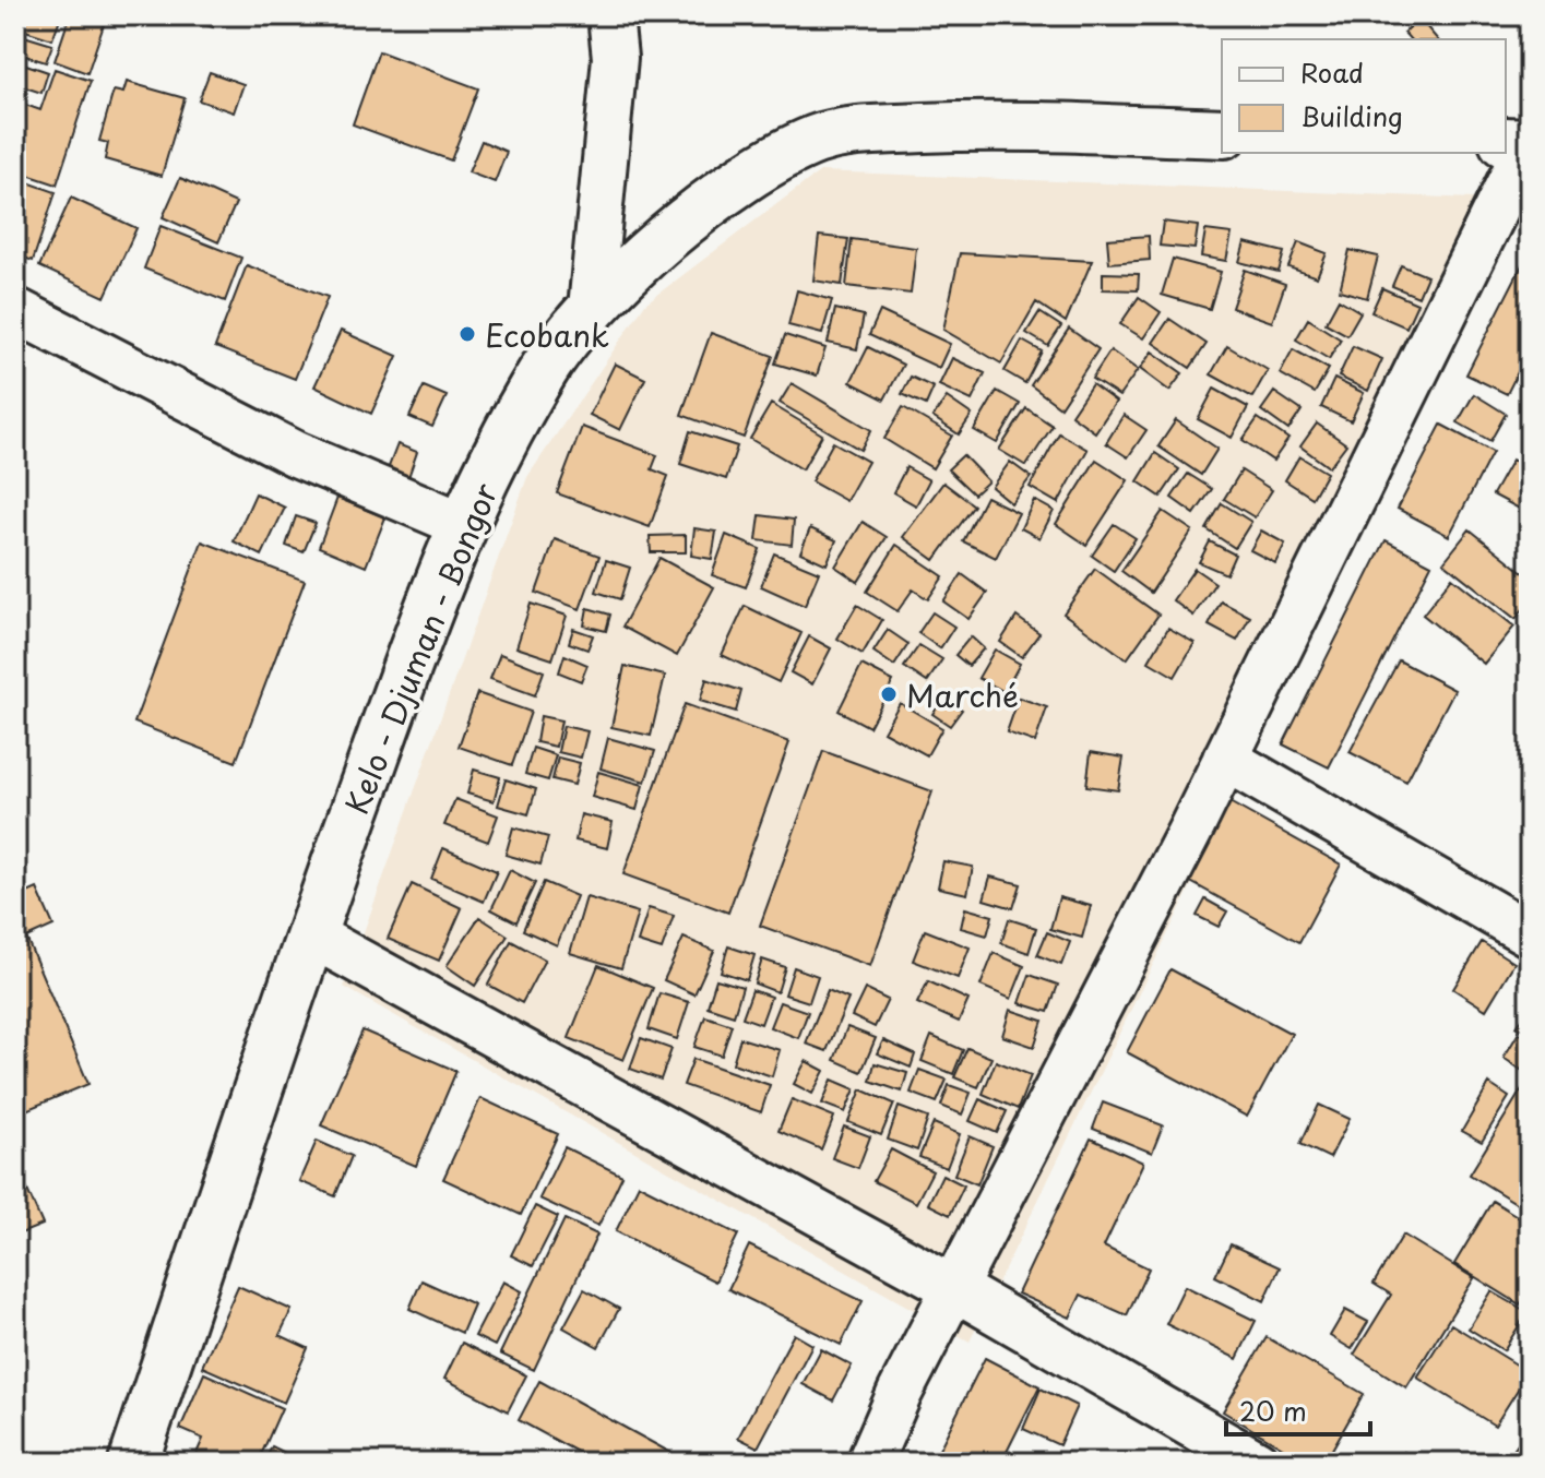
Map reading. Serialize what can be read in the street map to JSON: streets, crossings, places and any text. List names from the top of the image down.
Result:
{
  "streets": {
    "highway": ["Kelo - Djuman - Bongor"]
  },
  "places": ["Ecobank", "Marché"],
  "legend": ["Road", "Building"],
  "scale_bar": "20 m"
}
